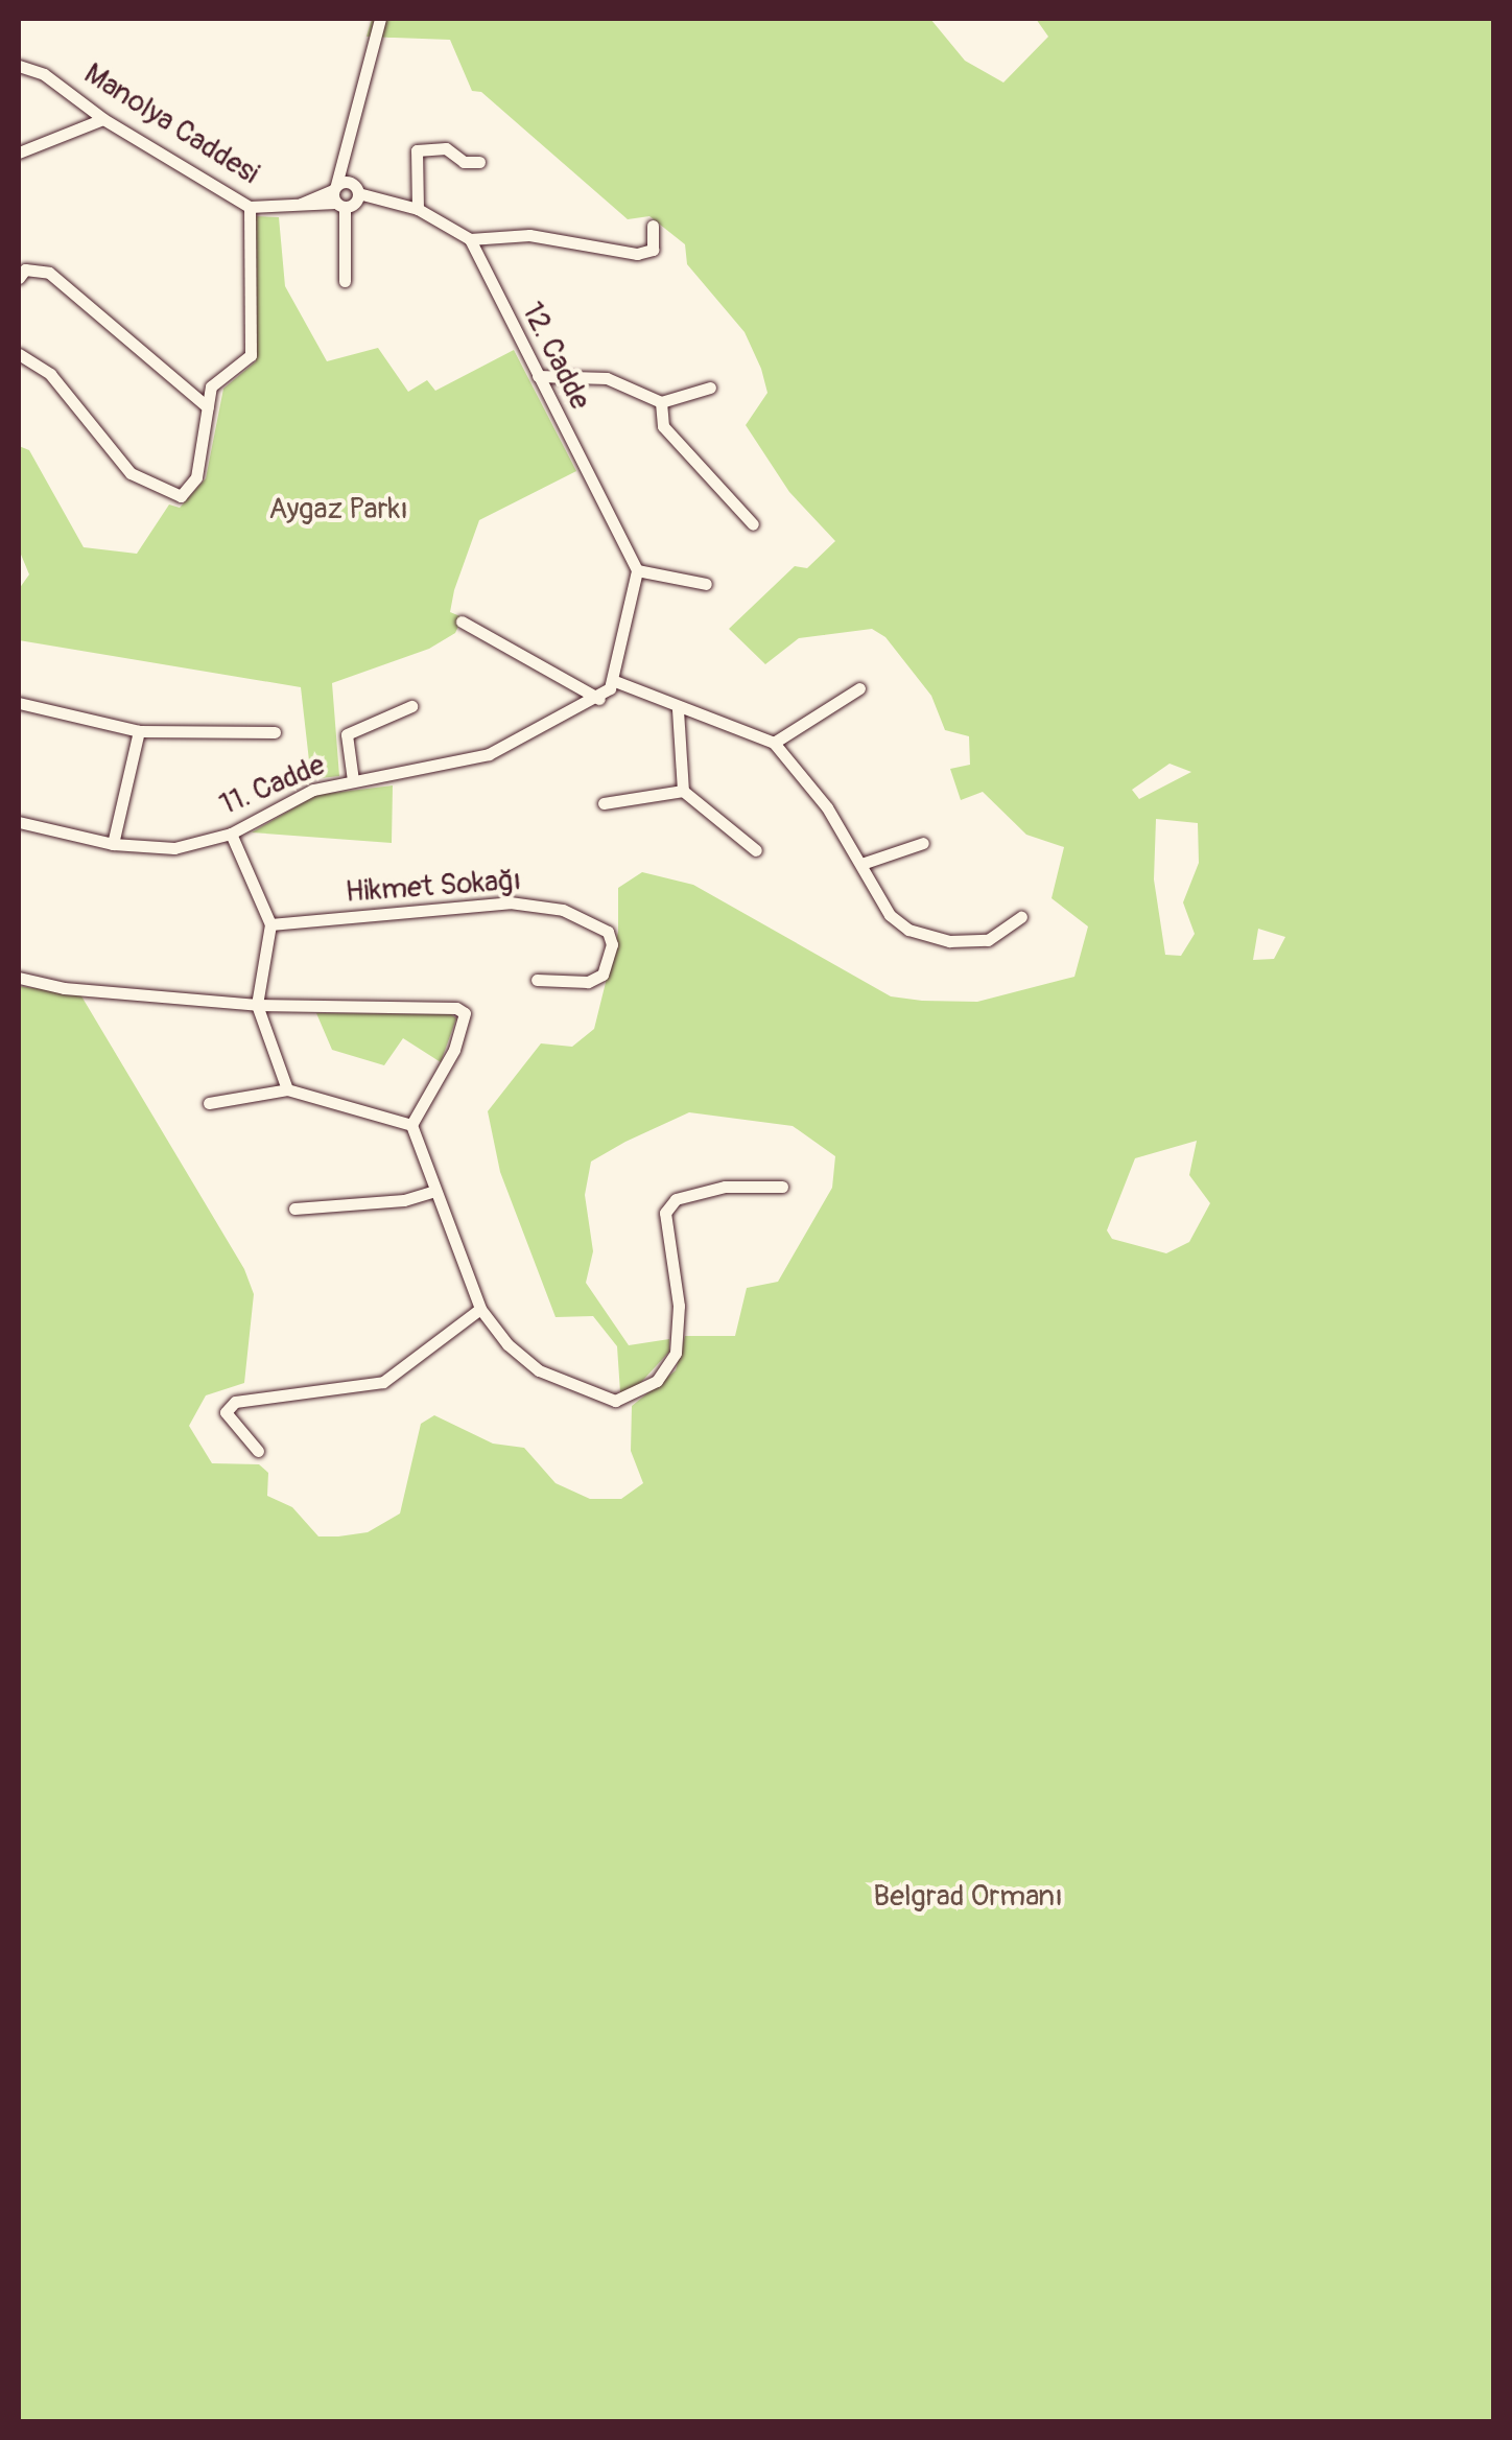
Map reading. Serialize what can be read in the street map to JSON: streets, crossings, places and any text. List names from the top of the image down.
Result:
{
  "streets": {
    "street": [
      "Manolya Caddesi",
      "12. Cadde",
      "11. Cadde",
      "Hikmet Sokağı"
    ]
  },
  "parks": ["Aygaz Parkı", "Belgrad Ormanı"]
}
